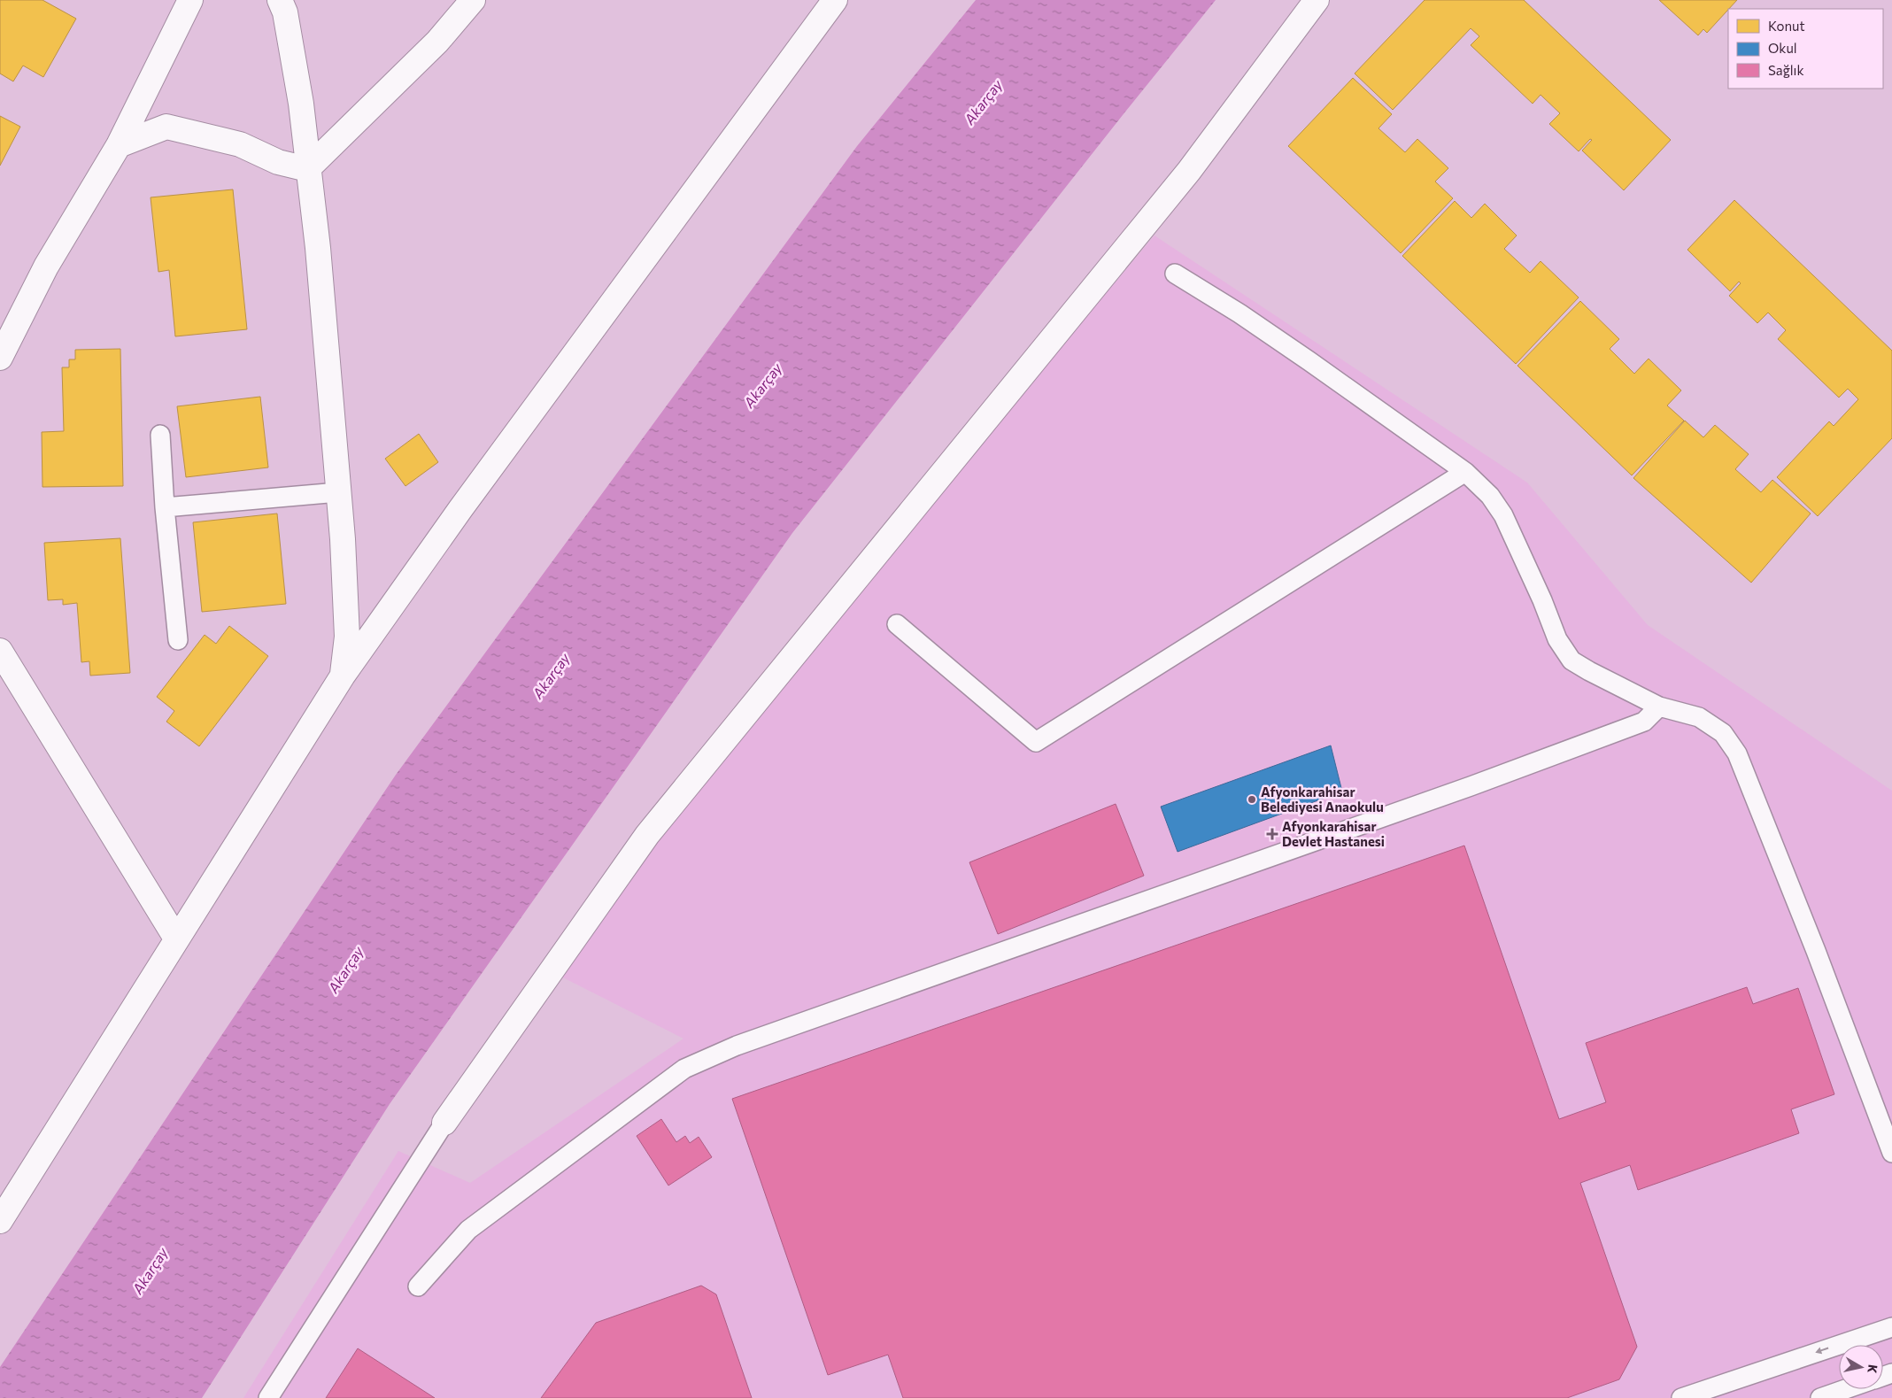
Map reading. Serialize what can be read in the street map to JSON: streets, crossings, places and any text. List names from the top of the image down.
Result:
{
  "water": ["Akarçay"],
  "places": {
    "other": ["Afyonkarahisar Belediyesi Anaokulu"],
    "health": ["Afyonkarahisar Devlet Hastanesi"]
  },
  "legend": ["Konut", "Okul", "Sağlık"],
  "north": "right"
}
